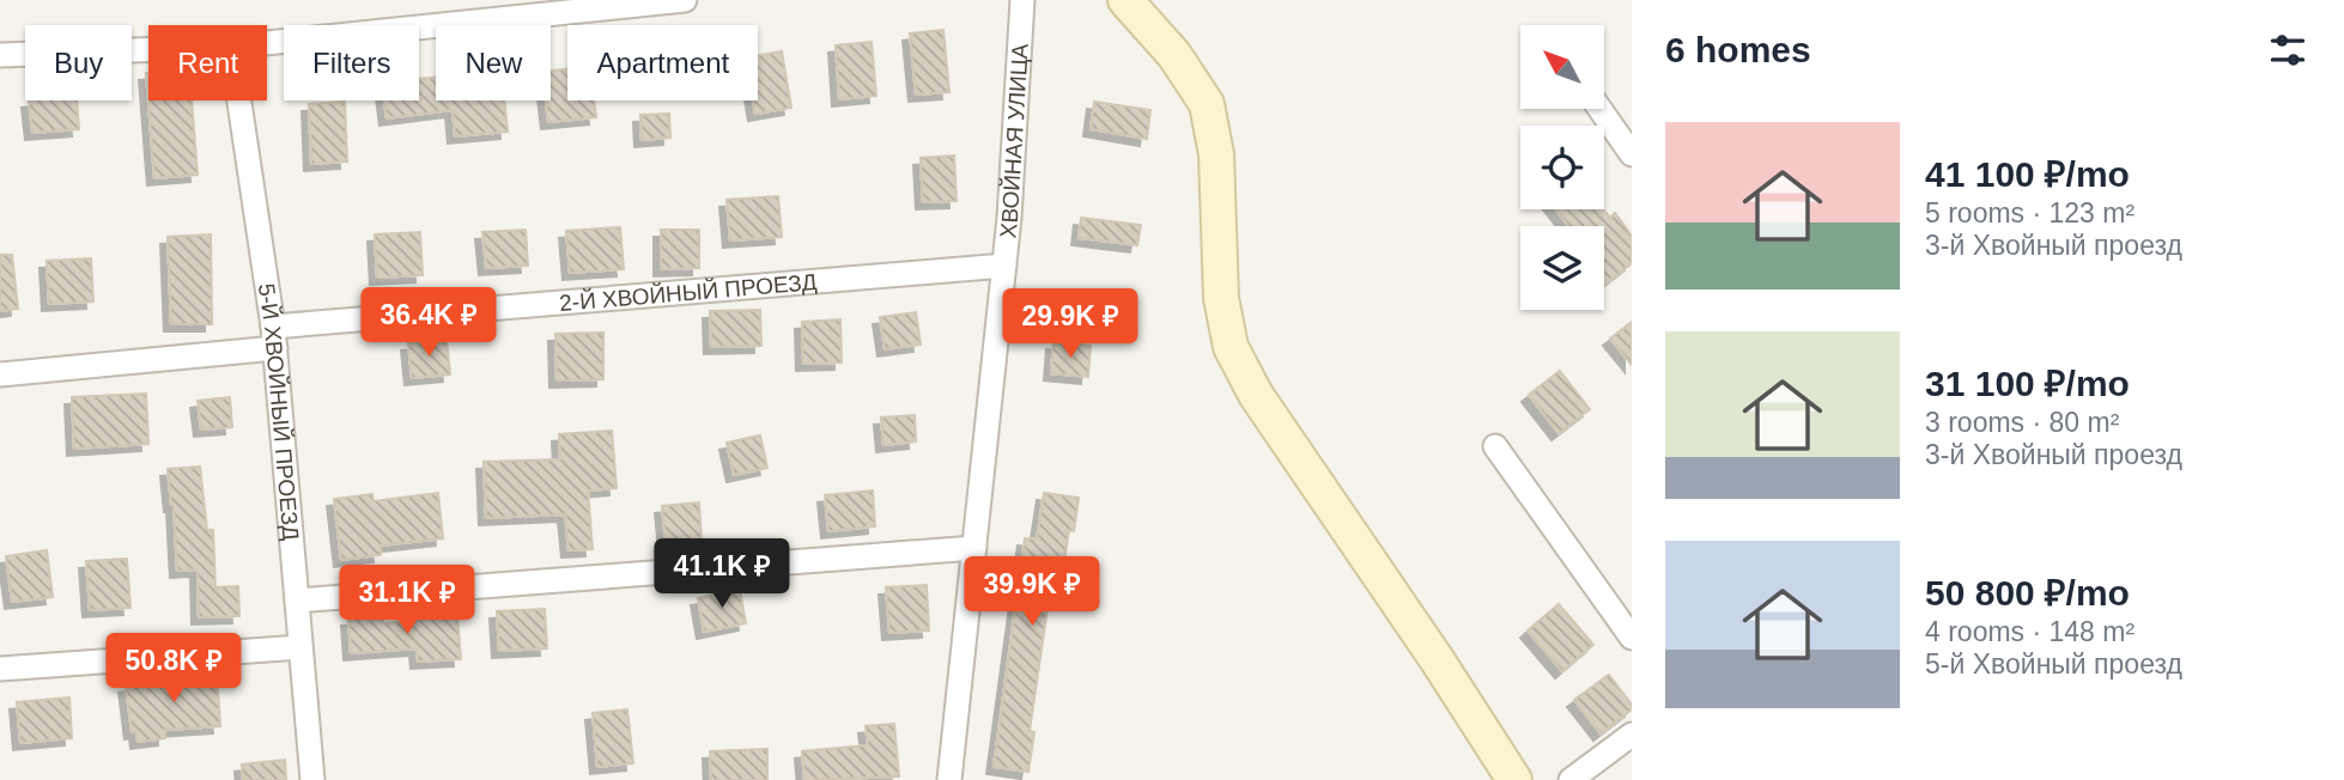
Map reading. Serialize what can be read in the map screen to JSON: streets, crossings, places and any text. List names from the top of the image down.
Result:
{
  "streets": {
    "street": ["ХВОЙНАЯ УЛИЦА", "2-Й ХВОЙНЫЙ ПРОЕЗД", "5-Й ХВОЙНЫЙ ПРОЕЗД"]
  },
  "crossings": [
    ["ХВОЙНАЯ УЛИЦА", "2-Й ХВОЙНЫЙ ПРОЕЗД"],
    ["2-Й ХВОЙНЫЙ ПРОЕЗД", "5-Й ХВОЙНЫЙ ПРОЕЗД"]
  ],
  "north": "top left",
  "page": {
    "heading": "6 homes",
    "chip": [
      "Buy",
      "Rent",
      "Filters",
      "New",
      "Apartment"
    ],
    "list": [
      {
        "name": "41 100 ₽/mo",
        "note": "5 rooms · 123 m² · 3-й Хвойный проезд"
      },
      {
        "name": "31 100 ₽/mo",
        "note": "3 rooms · 80 m² · 3-й Хвойный проезд"
      },
      {
        "name": "50 800 ₽/mo",
        "note": "4 rooms · 148 m² · 5-й Хвойный проезд"
      }
    ],
    "price": [
      "36.4K ₽",
      "29.9K ₽",
      "41.1K ₽",
      "39.9K ₽",
      "31.1K ₽",
      "50.8K ₽"
    ]
  }
}
